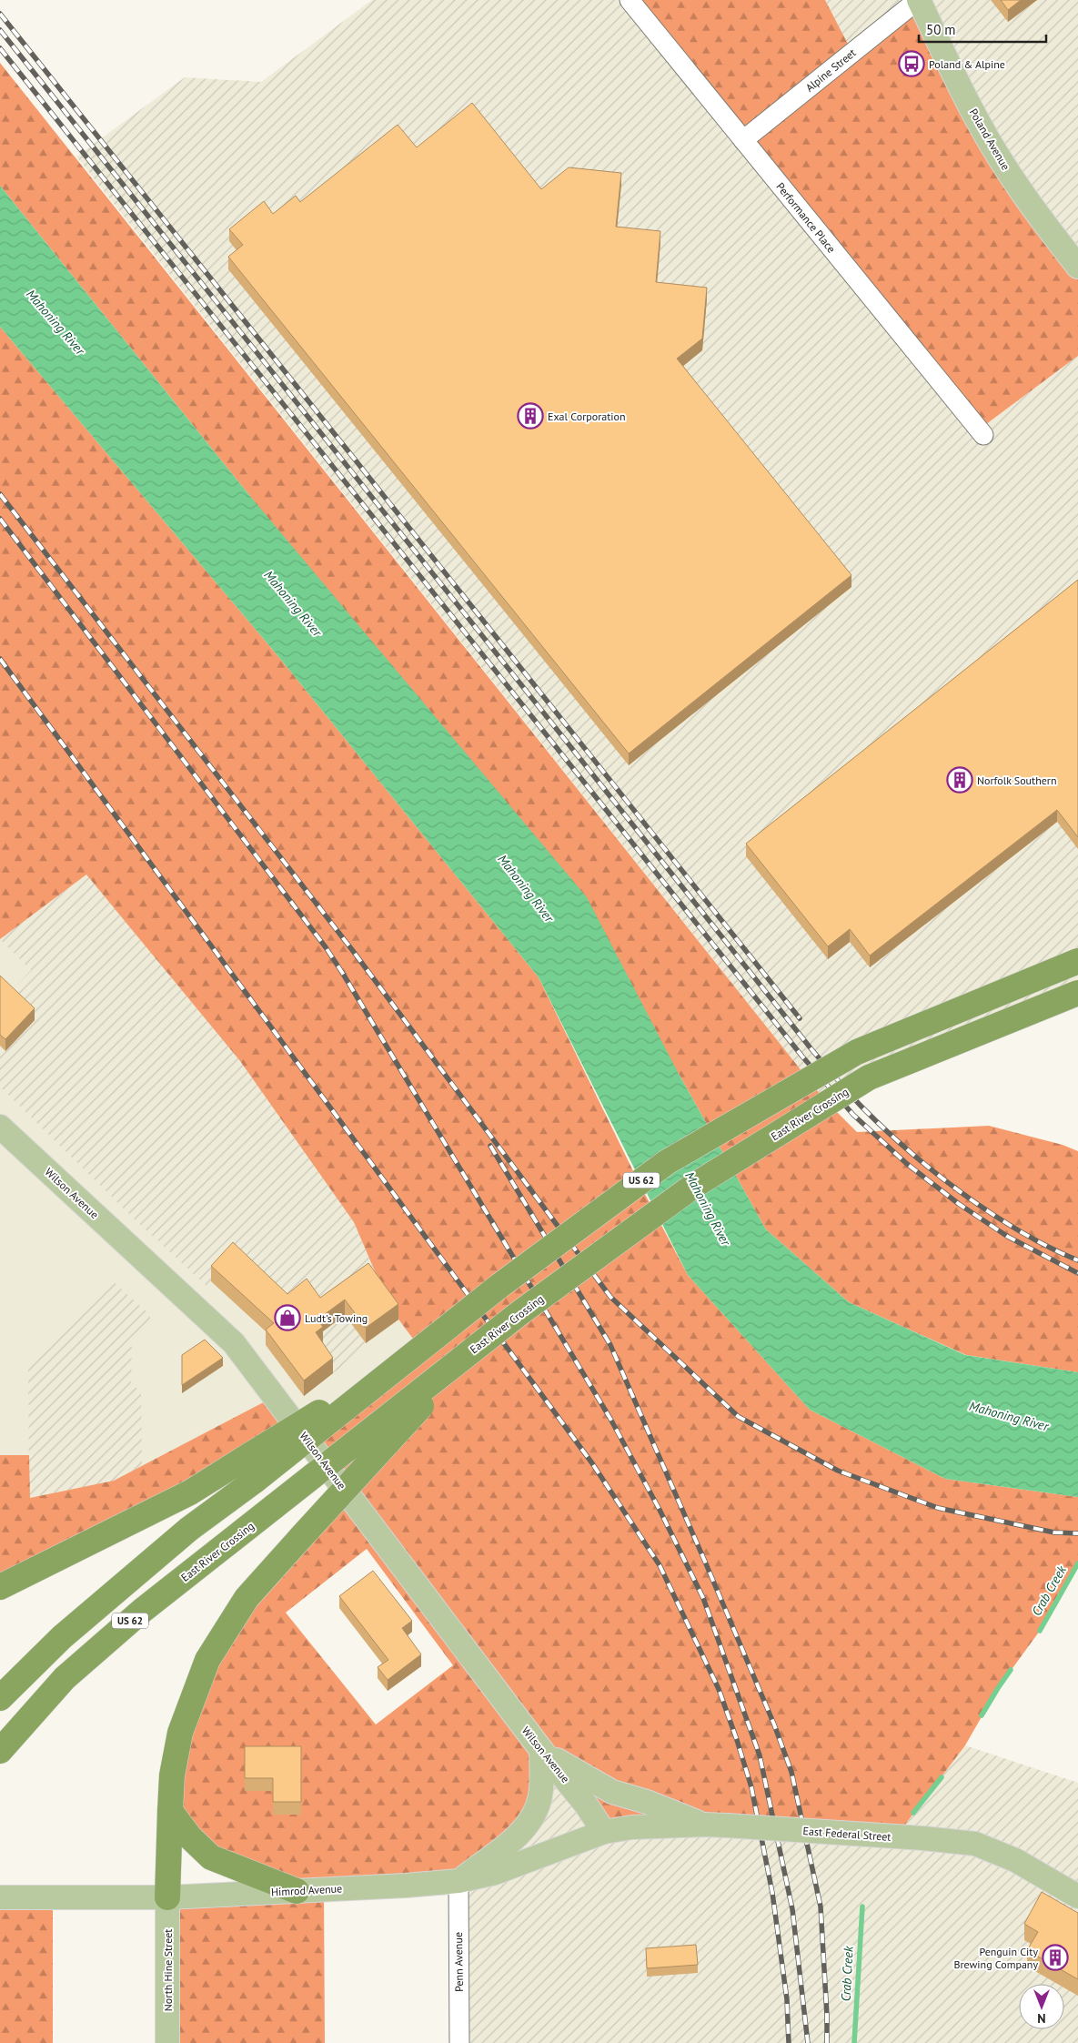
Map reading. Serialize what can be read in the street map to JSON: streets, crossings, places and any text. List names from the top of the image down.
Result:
{
  "streets": {
    "highway": ["East River Crossing", "US 62"],
    "main road": [
      "Poland Avenue",
      "Wilson Avenue",
      "East Federal Street",
      "Himrod Avenue",
      "North Hine Street"
    ],
    "street": ["Alpine Street", "Performance Place", "Penn Avenue"]
  },
  "crossings": [
    ["Alpine Street", "Poland Avenue"],
    ["Alpine Street", "Performance Place"],
    ["Wilson Avenue", "East Federal Street"],
    ["Wilson Avenue", "Himrod Avenue"],
    ["East Federal Street", "Himrod Avenue"],
    ["Himrod Avenue", "Penn Avenue"],
    ["Himrod Avenue", "North Hine Street"]
  ],
  "water": ["Mahoning River", "Crab Creek"],
  "places": {
    "bus stop": ["Poland & Alpine"],
    "building": ["Exal Corporation", "Norfolk Southern", "Penguin City Brewing Company"],
    "shop": ["Ludt's Towing"]
  },
  "scale_bar": "50 m",
  "north": "bottom"
}
